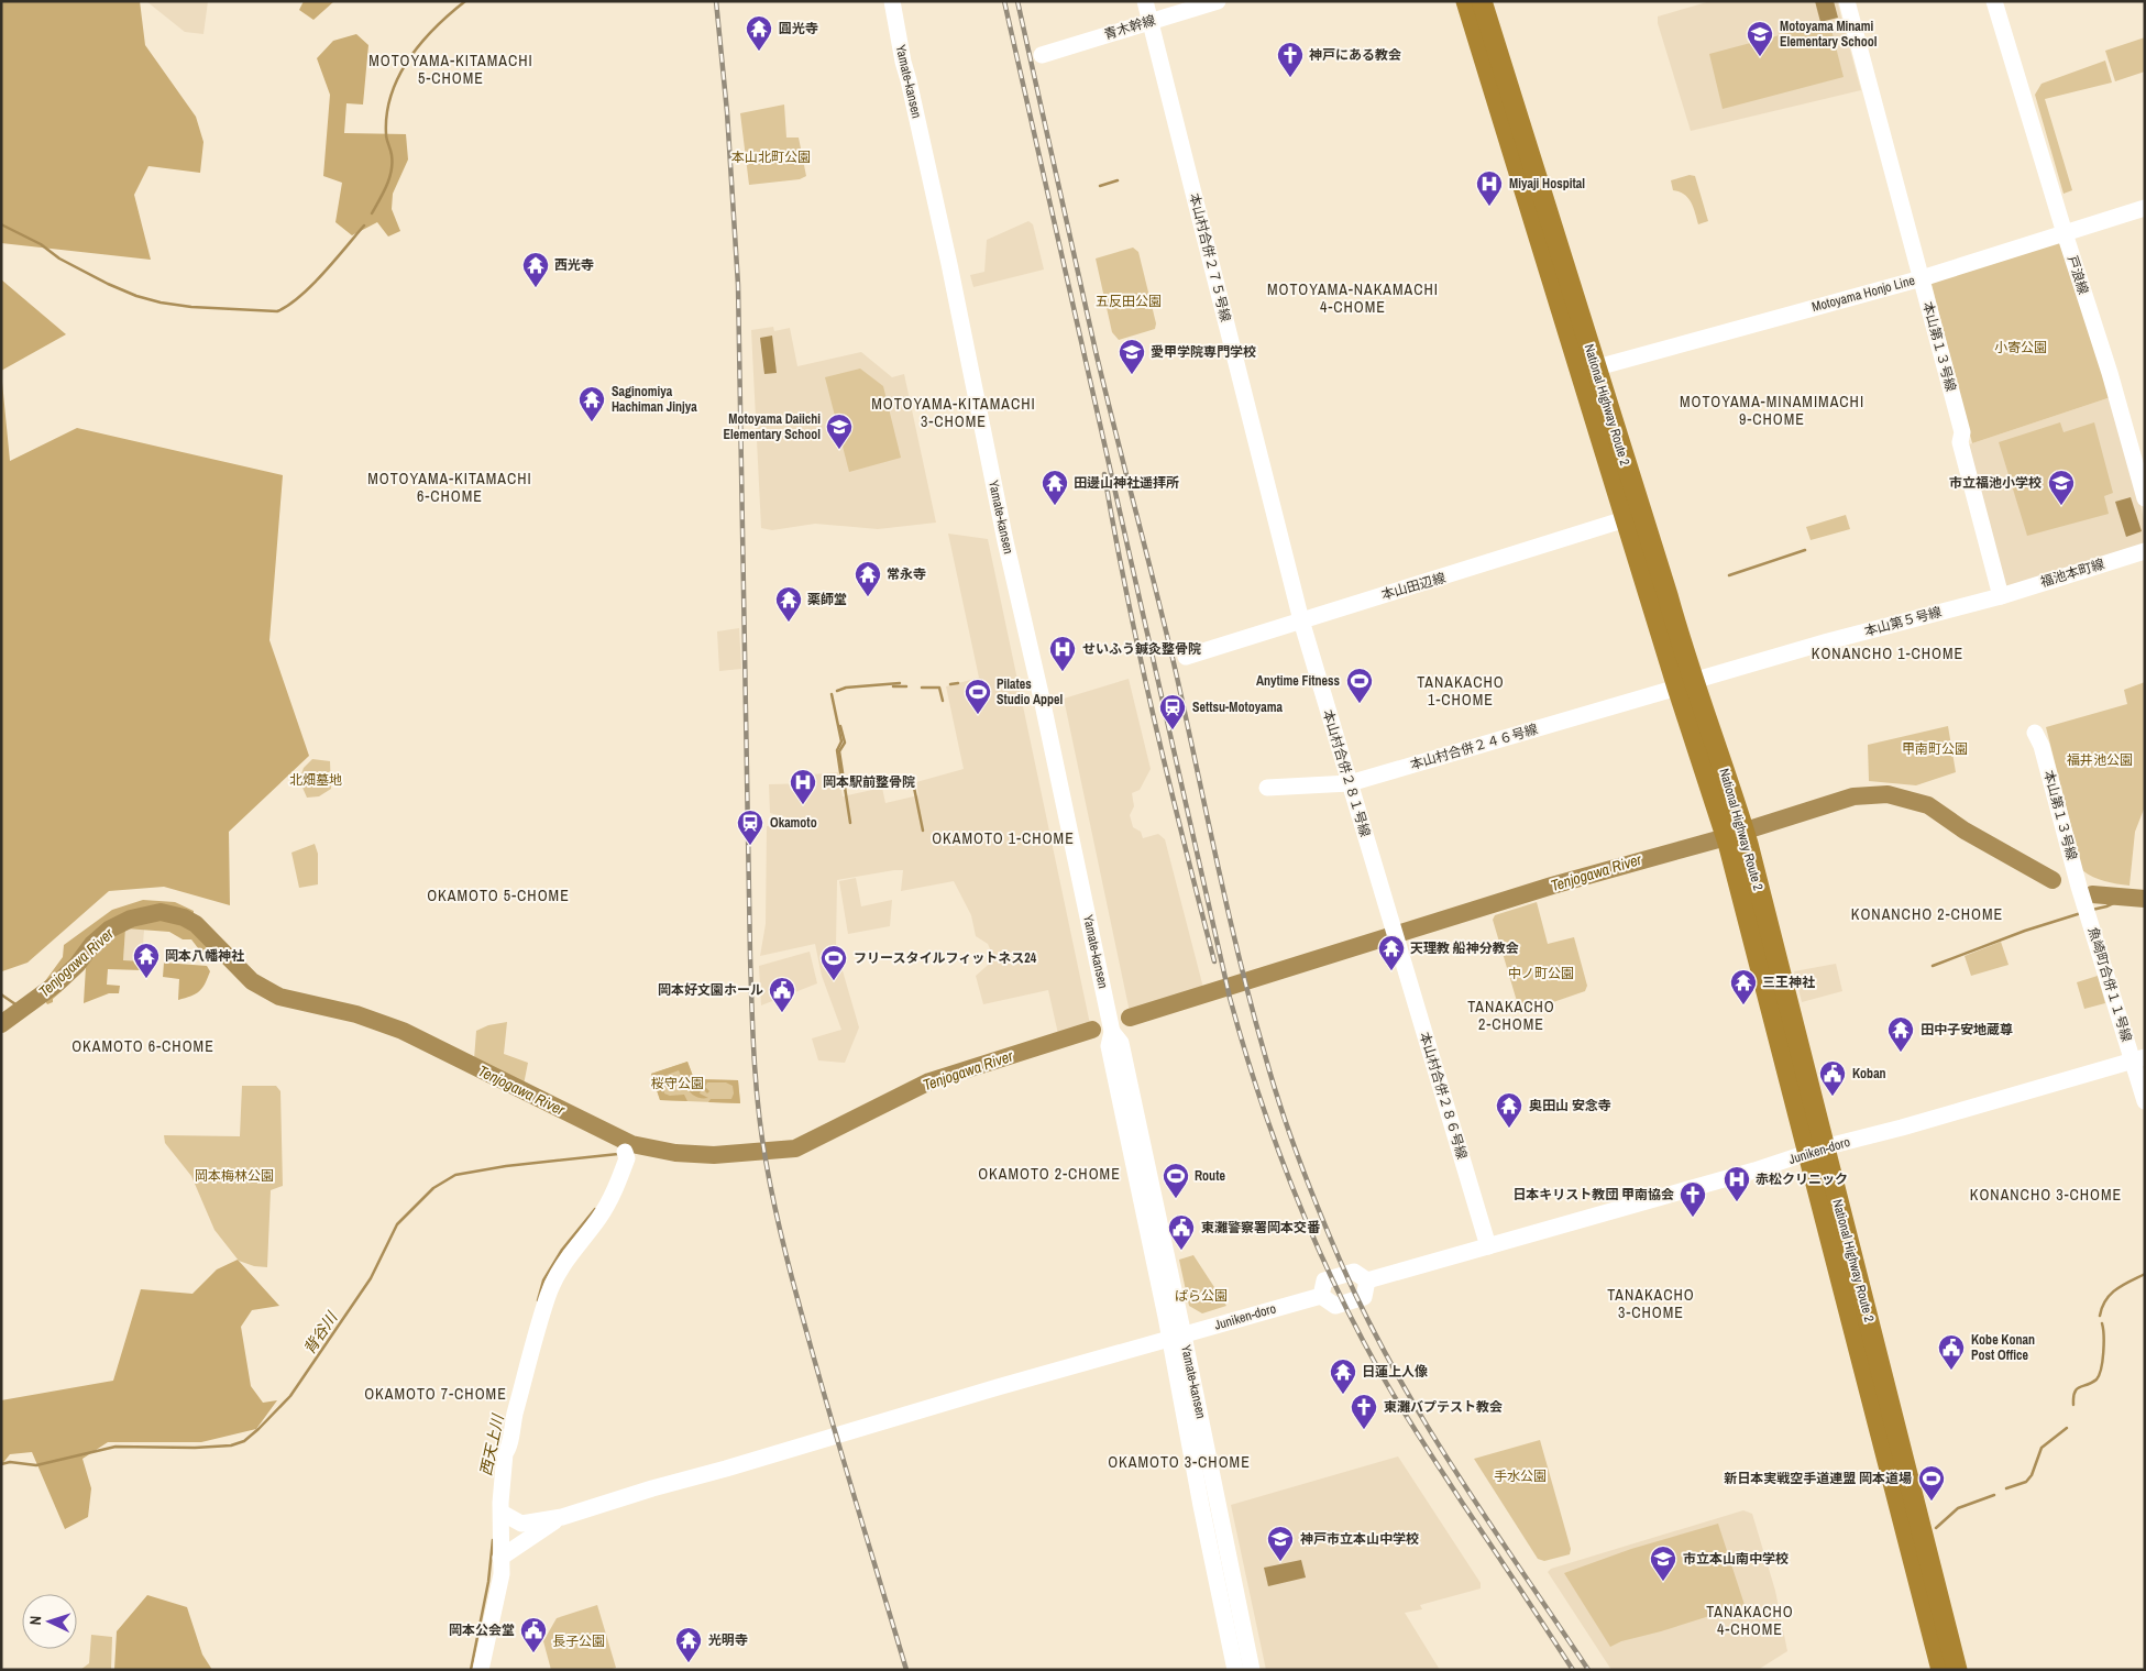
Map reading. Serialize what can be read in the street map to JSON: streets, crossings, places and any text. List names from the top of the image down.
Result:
{
  "streets": {
    "highway": ["National Highway Route 2"],
    "street": [
      "青木幹線",
      "Yamate-kansen",
      "本山村合併２７５号線",
      "戸浪線",
      "Motoyama Honjo Line",
      "本山第１３号線",
      "福池本町線",
      "本山田辺線",
      "本山第５号線",
      "本山村合併２４６号線",
      "本山村合併２８１号線",
      "魚崎町合併１１号線",
      "本山村合併２８６号線",
      "Juniken-doro"
    ]
  },
  "crossings": [
    ["青木幹線", "本山村合併２７５号線"],
    ["Yamate-kansen", "Juniken-doro"],
    ["本山村合併２７５号線", "本山田辺線"],
    ["本山村合併２７５号線", "本山村合併２８１号線"],
    ["戸浪線", "Motoyama Honjo Line"],
    ["Motoyama Honjo Line", "本山第１３号線"],
    ["Motoyama Honjo Line", "National Highway Route 2"],
    ["本山第１３号線", "福池本町線"],
    ["本山第１３号線", "本山第５号線"],
    ["本山第１３号線", "魚崎町合併１１号線"],
    ["National Highway Route 2", "本山田辺線"],
    ["National Highway Route 2", "本山第５号線"],
    ["National Highway Route 2", "本山村合併２４６号線"],
    ["National Highway Route 2", "Juniken-doro"],
    ["福池本町線", "本山第５号線"],
    ["本山田辺線", "本山村合併２８１号線"],
    ["本山第５号線", "本山村合併２４６号線"],
    ["本山村合併２４６号線", "本山村合併２８１号線"],
    ["本山村合併２８１号線", "本山村合併２８６号線"],
    ["魚崎町合併１１号線", "Juniken-doro"],
    ["本山村合併２８６号線", "Juniken-doro"]
  ],
  "districts": [
    "MOTOYAMA-KITAMACHI 5-CHOME",
    "MOTOYAMA-NAKAMACHI 4-CHOME",
    "MOTOYAMA-MINAMIMACHI 9-CHOME",
    "MOTOYAMA-KITAMACHI 3-CHOME",
    "MOTOYAMA-KITAMACHI 6-CHOME",
    "KONANCHO 1-CHOME",
    "TANAKACHO 1-CHOME",
    "OKAMOTO 1-CHOME",
    "OKAMOTO 5-CHOME",
    "KONANCHO 2-CHOME",
    "TANAKACHO 2-CHOME",
    "OKAMOTO 6-CHOME",
    "OKAMOTO 2-CHOME",
    "KONANCHO 3-CHOME",
    "TANAKACHO 3-CHOME",
    "OKAMOTO 7-CHOME",
    "OKAMOTO 3-CHOME",
    "TANAKACHO 4-CHOME"
  ],
  "water": ["Tenjogawa River", "背谷川", "西天上川"],
  "parks": [
    "本山北町公園",
    "五反田公園",
    "小寄公園",
    "甲南町公園",
    "福井池公園",
    "北畑墓地",
    "中ノ町公園",
    "桜守公園",
    "岡本梅林公園",
    "ばら公園",
    "手水公園",
    "長子公園"
  ],
  "places": {
    "temple": [
      "圓光寺",
      "西光寺",
      "Saginomiya Hachiman Jinjya",
      "田邊山神社遥拝所",
      "常永寺",
      "薬師堂",
      "天理教 船神分教会",
      "岡本八幡神社",
      "三王神社",
      "田中子安地蔵尊",
      "奥田山 安念寺",
      "日蓮上人像",
      "光明寺"
    ],
    "school or university": [
      "Motoyama Minami Elementary School",
      "愛甲学院専門学校",
      "Motoyama Daiichi Elementary School",
      "市立福池小学校",
      "神戸市立本山中学校",
      "市立本山南中学校"
    ],
    "church": ["神戸にある教会", "日本キリスト教団 甲南協会", "東灘バプテスト教会"],
    "hospital": [
      "Miyaji Hospital",
      "せいふう鍼灸整骨院",
      "岡本駅前整骨院",
      "赤松クリニック"
    ],
    "sports": [
      "Anytime Fitness",
      "Pilates Studio Appel",
      "フリースタイルフィットネス24",
      "Route",
      "新日本実戦空手道連盟 岡本道場"
    ],
    "station": ["Settsu-Motoyama", "Okamoto"],
    "public building": [
      "岡本好文園ホール",
      "Koban",
      "東灘警察署岡本交番",
      "Kobe Konan Post Office",
      "岡本公会堂"
    ]
  },
  "north": "left"
}
